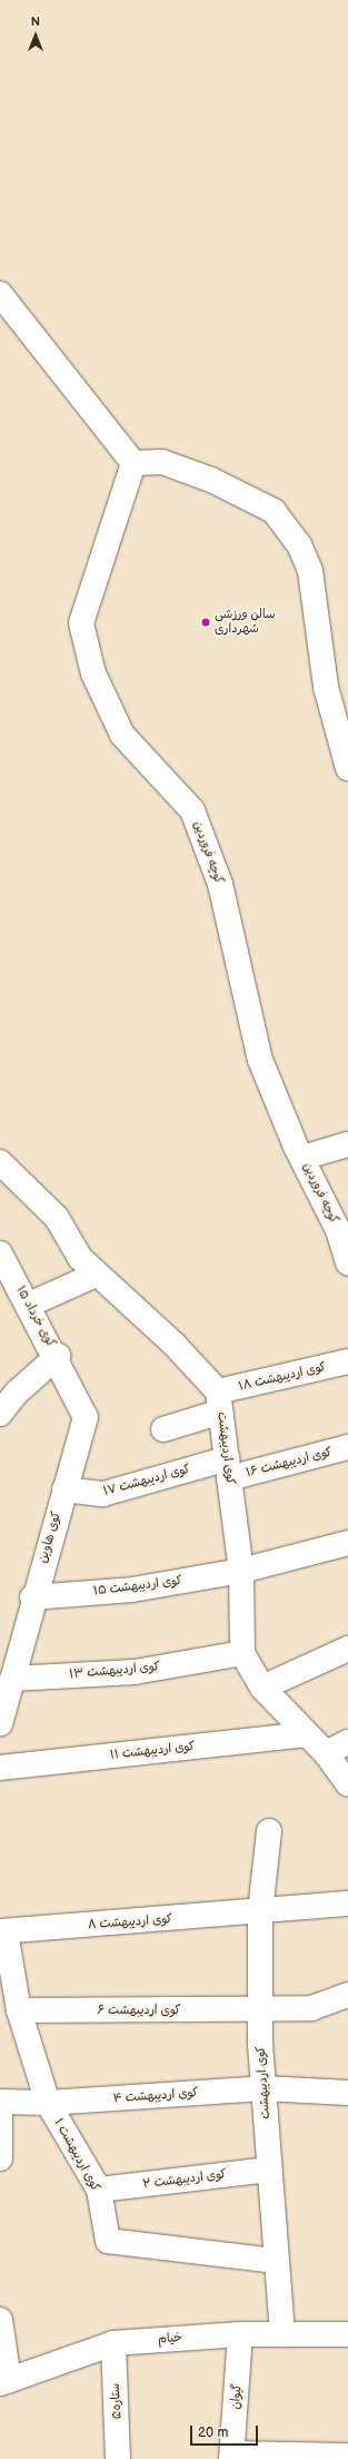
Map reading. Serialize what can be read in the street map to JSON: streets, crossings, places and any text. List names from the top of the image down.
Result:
{
  "streets": {
    "street": [
      "کوچه فروردین",
      "کوی خرداد ۱۵",
      "کوی اردیبهشت ۱۸",
      "کوی اردیبهشت",
      "کوی اردیبهشت ۱۶",
      "کوی اردیبهشت ۱۷",
      "کوی هاوین",
      "کوی اردیبهشت ۱۵",
      "کوی اردیبهشت ۱۳",
      "کوی اردیبهشت ۱۱",
      "کوی اردیبهشت ۸",
      "کوی اردیبهشت ۶",
      "کوی اردیبهشت ۴",
      "کوی اردیبهشت ۱",
      "کوی اردیبهشت ۲",
      "خیام",
      "گیوان",
      "ستاره۵"
    ]
  },
  "crossings": [
    ["کوی خرداد ۱۵", "کوی هاوین"],
    ["کوی اردیبهشت ۱۸", "کوی اردیبهشت"],
    ["کوی اردیبهشت", "کوی اردیبهشت ۱۶"],
    ["کوی اردیبهشت", "کوی اردیبهشت ۱۷"],
    ["کوی اردیبهشت", "کوی اردیبهشت ۱۵"],
    ["کوی اردیبهشت", "کوی اردیبهشت ۱۳"],
    ["کوی اردیبهشت", "کوی اردیبهشت ۱۱"],
    ["کوی اردیبهشت", "کوی اردیبهشت ۸"],
    ["کوی اردیبهشت", "کوی اردیبهشت ۶"],
    ["کوی اردیبهشت", "کوی اردیبهشت ۴"],
    ["کوی اردیبهشت", "کوی اردیبهشت ۱"],
    ["کوی اردیبهشت", "کوی اردیبهشت ۲"],
    ["کوی اردیبهشت", "خیام"],
    ["کوی اردیبهشت ۱۶", "کوی اردیبهشت ۱۷"],
    ["کوی اردیبهشت ۱۷", "کوی هاوین"],
    ["کوی هاوین", "کوی اردیبهشت ۱۵"],
    ["کوی هاوین", "کوی اردیبهشت ۱۳"],
    ["کوی اردیبهشت ۸", "کوی اردیبهشت ۱"],
    ["کوی اردیبهشت ۶", "کوی اردیبهشت ۱"],
    ["کوی اردیبهشت ۴", "کوی اردیبهشت ۱"],
    ["کوی اردیبهشت ۱", "کوی اردیبهشت ۲"],
    ["خیام", "گیوان"],
    ["خیام", "ستاره۵"]
  ],
  "places": ["سالن ورزشی شهرداری"],
  "scale_bar": "20 m",
  "north": "top"
}
